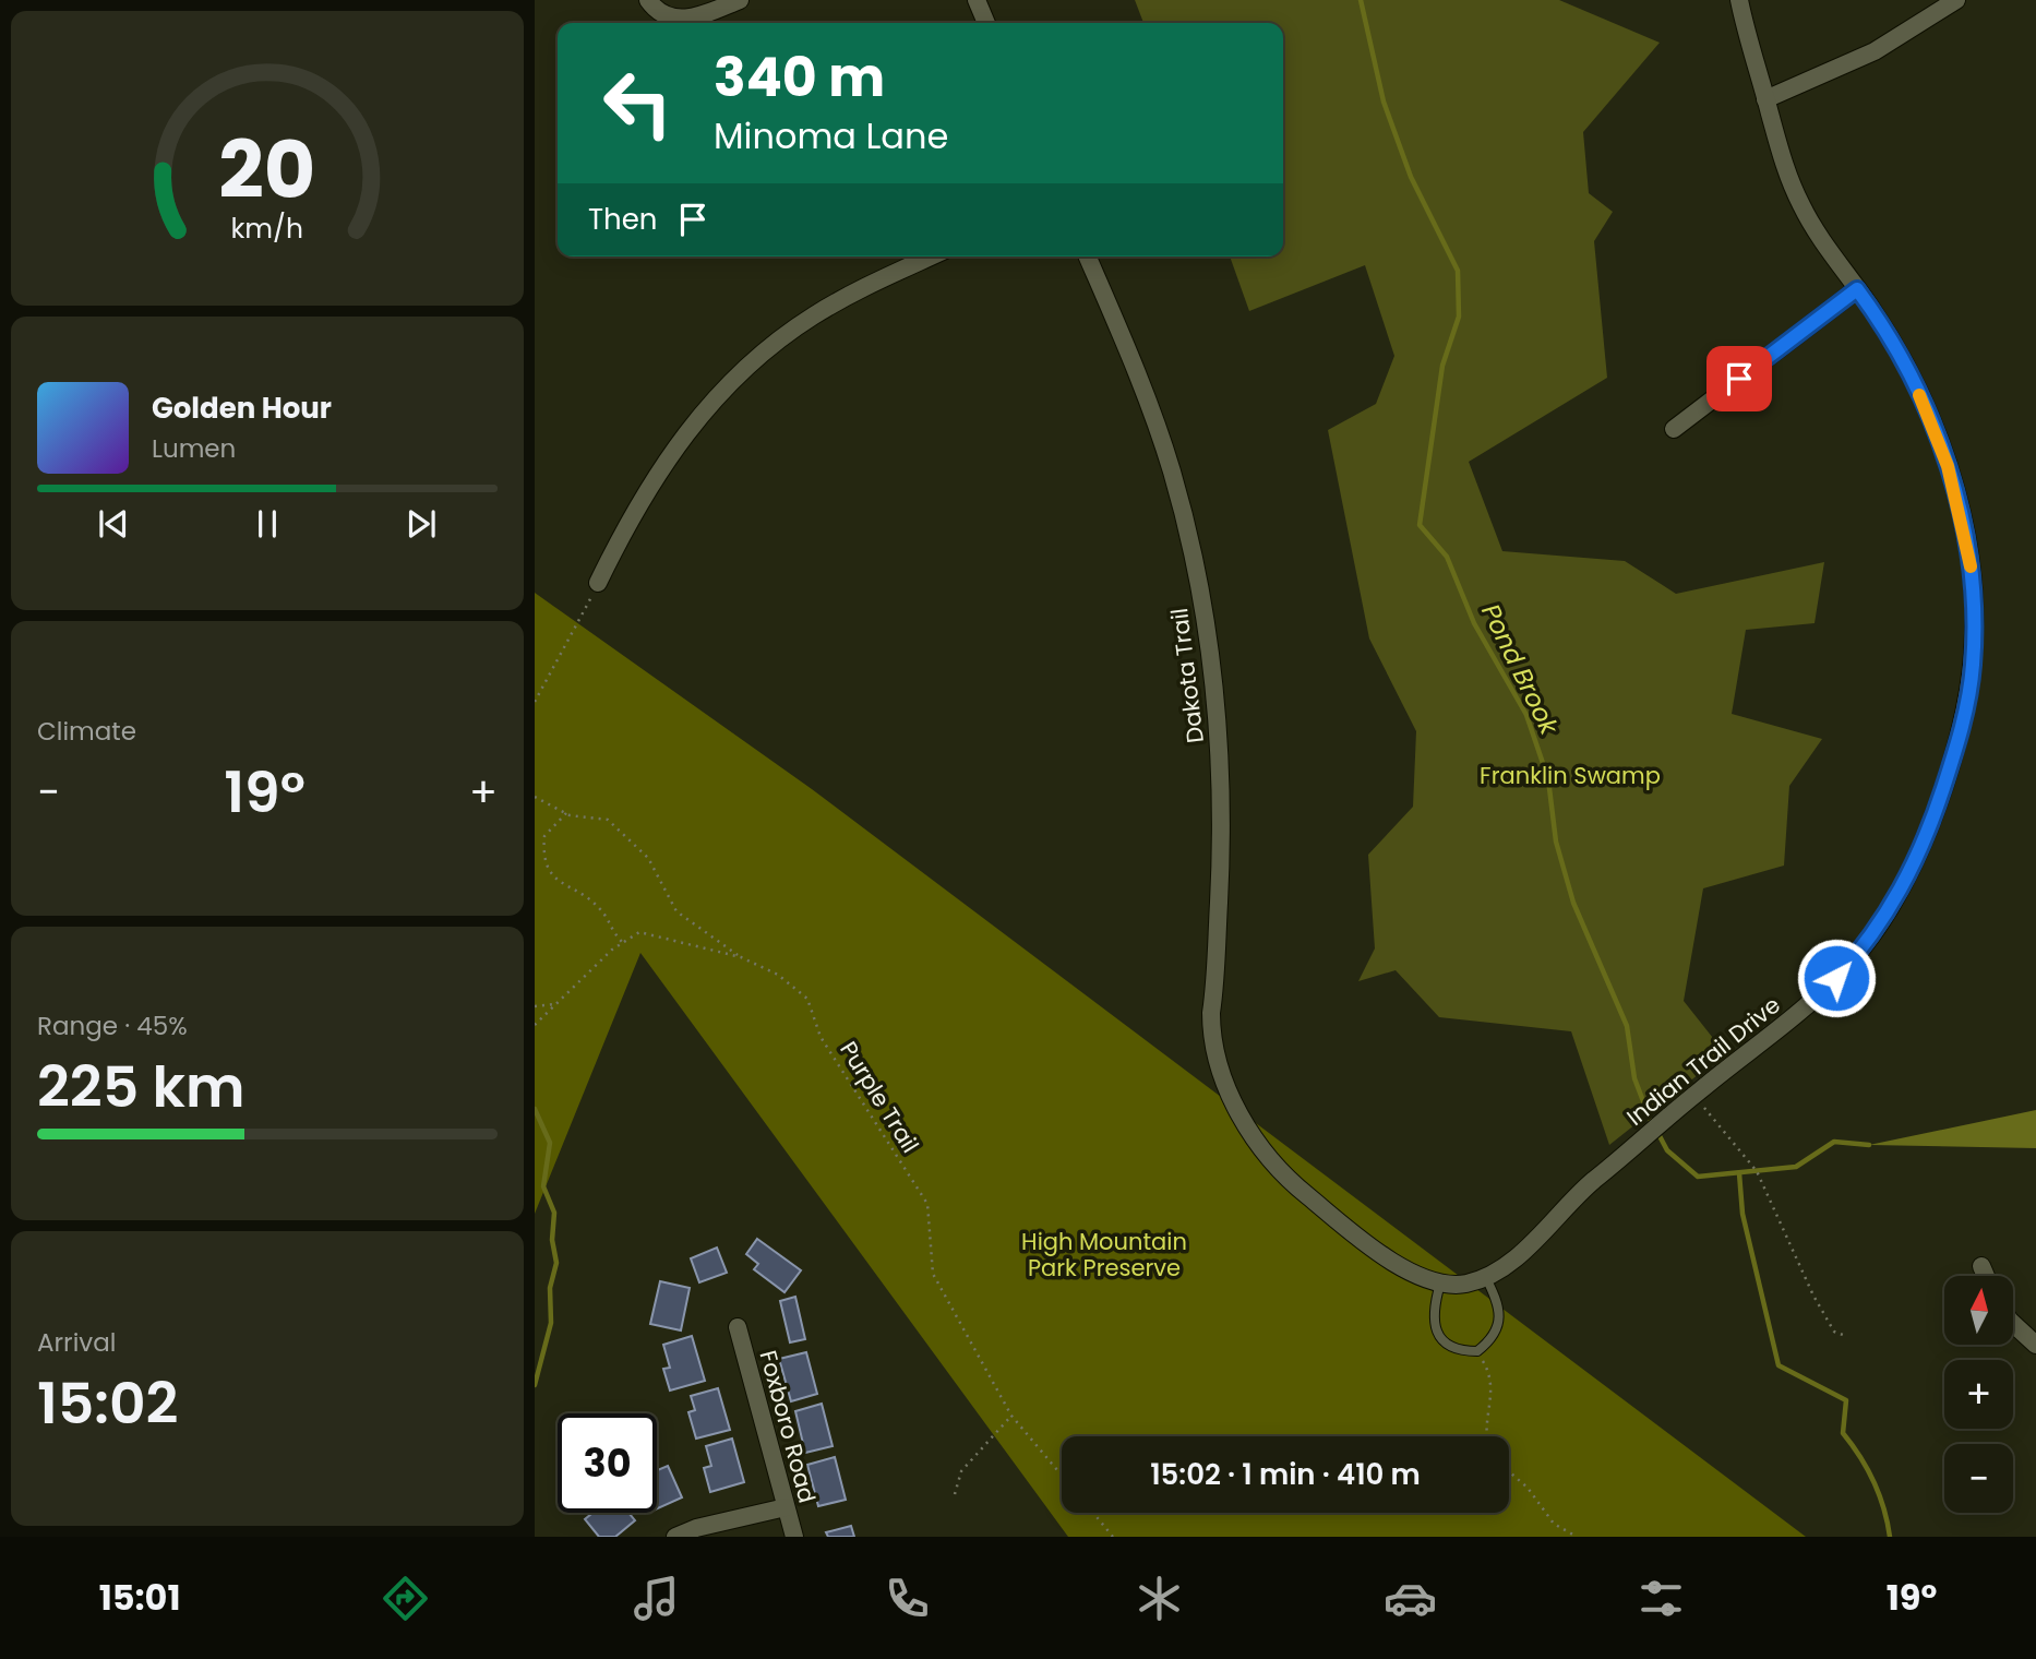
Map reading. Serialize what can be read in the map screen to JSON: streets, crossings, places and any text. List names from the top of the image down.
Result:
{
  "streets": {
    "street": ["Dakota Trail", "Indian Trail Drive", "Foxboro Road"],
    "path": ["Purple Trail"]
  },
  "crossings": [
    ["Dakota Trail", "Indian Trail Drive"]
  ],
  "water": ["Pond Brook"],
  "parks": ["Franklin Swamp", "High Mountain Park Preserve"],
  "north": "top",
  "page": {
    "turn": ["340 m", "Minoma Lane"],
    "then": "Then",
    "song": ["Golden Hour", "Lumen"],
    "tile": [
      "Climate",
      ["Range · 45%", "225 km"],
      ["Arrival", "15:02"]
    ],
    "heat": ["−", "19°", "+"],
    "map_buttons": ["+", "−"],
    "limit": "30",
    "trip": "15:02 · 1 min · 410 m",
    "tabs": ["15:01", "19°"],
    "gauge": ["20", "km/h"]
  }
}
